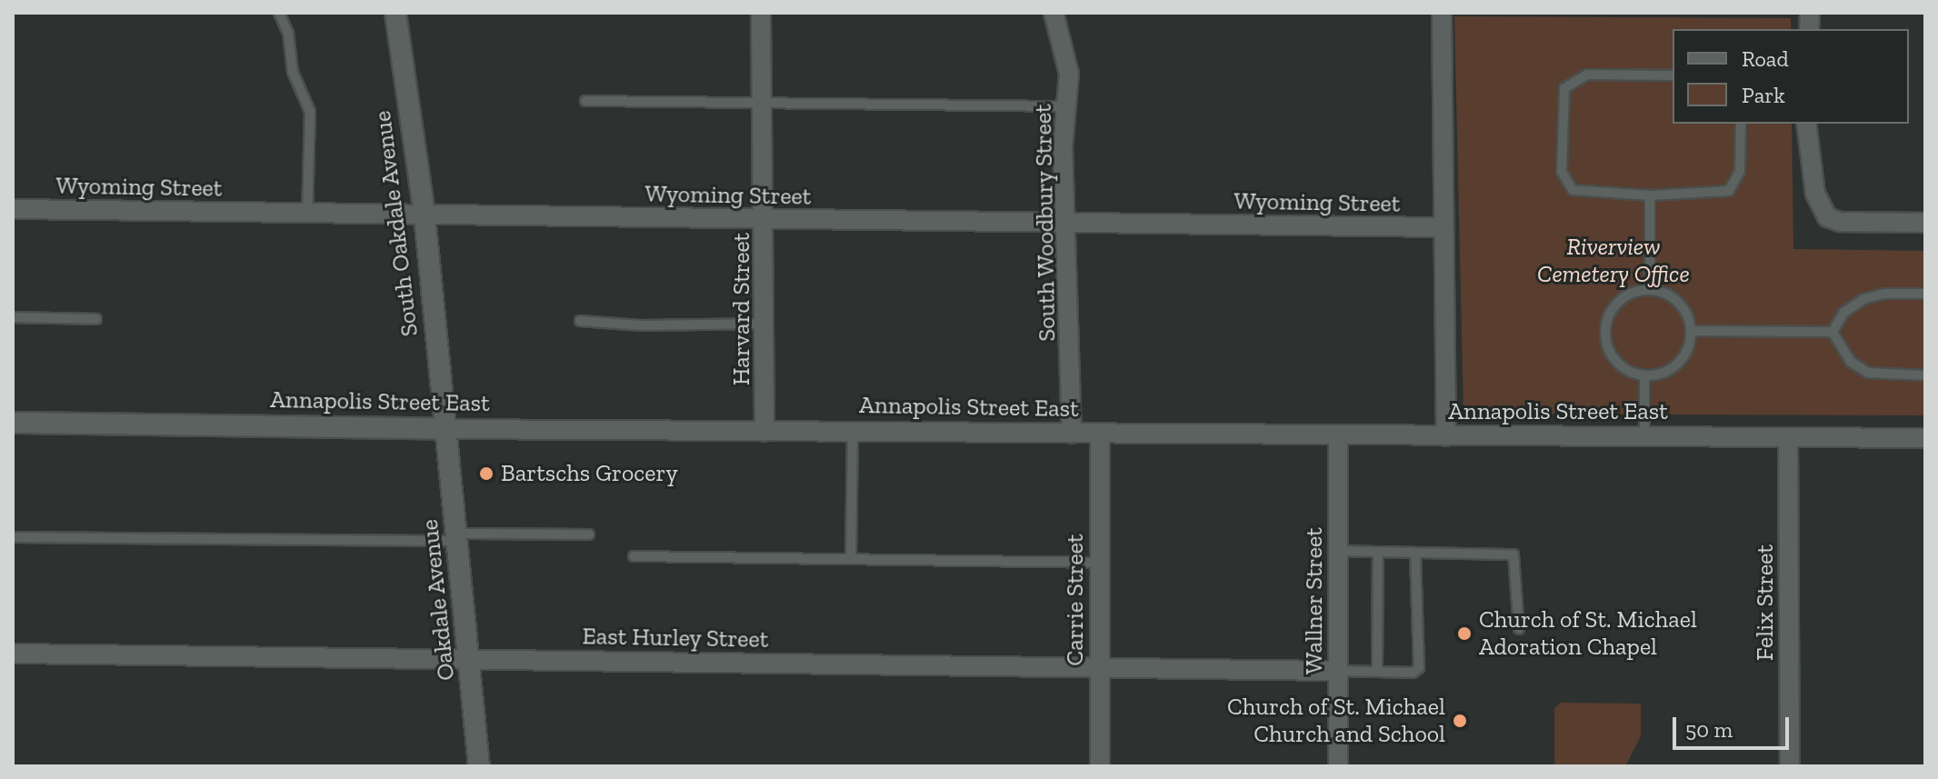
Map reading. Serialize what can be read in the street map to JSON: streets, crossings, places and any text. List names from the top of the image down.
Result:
{
  "streets": {
    "street": [
      "Wyoming Street",
      "South Woodbury Street",
      "South Oakdale Avenue",
      "Harvard Street",
      "Annapolis Street East",
      "Oakdale Avenue",
      "Carrie Street",
      "Wallner Street",
      "Felix Street",
      "East Hurley Street"
    ]
  },
  "crossings": [
    ["Wyoming Street", "South Woodbury Street"],
    ["Wyoming Street", "South Oakdale Avenue"],
    ["Wyoming Street", "Harvard Street"],
    ["South Woodbury Street", "Annapolis Street East"],
    ["South Oakdale Avenue", "Annapolis Street East"],
    ["South Oakdale Avenue", "Oakdale Avenue"],
    ["Harvard Street", "Annapolis Street East"],
    ["Annapolis Street East", "Oakdale Avenue"],
    ["Annapolis Street East", "Carrie Street"],
    ["Annapolis Street East", "Wallner Street"],
    ["Annapolis Street East", "Felix Street"],
    ["Oakdale Avenue", "East Hurley Street"],
    ["Carrie Street", "East Hurley Street"],
    ["Wallner Street", "East Hurley Street"]
  ],
  "parks": ["Riverview Cemetery Office"],
  "places": ["Bartschs Grocery", "Church of St. Michael Adoration Chapel", "Church of St. Michael Church and School"],
  "legend": ["Road", "Park"],
  "scale_bar": "50 m"
}
